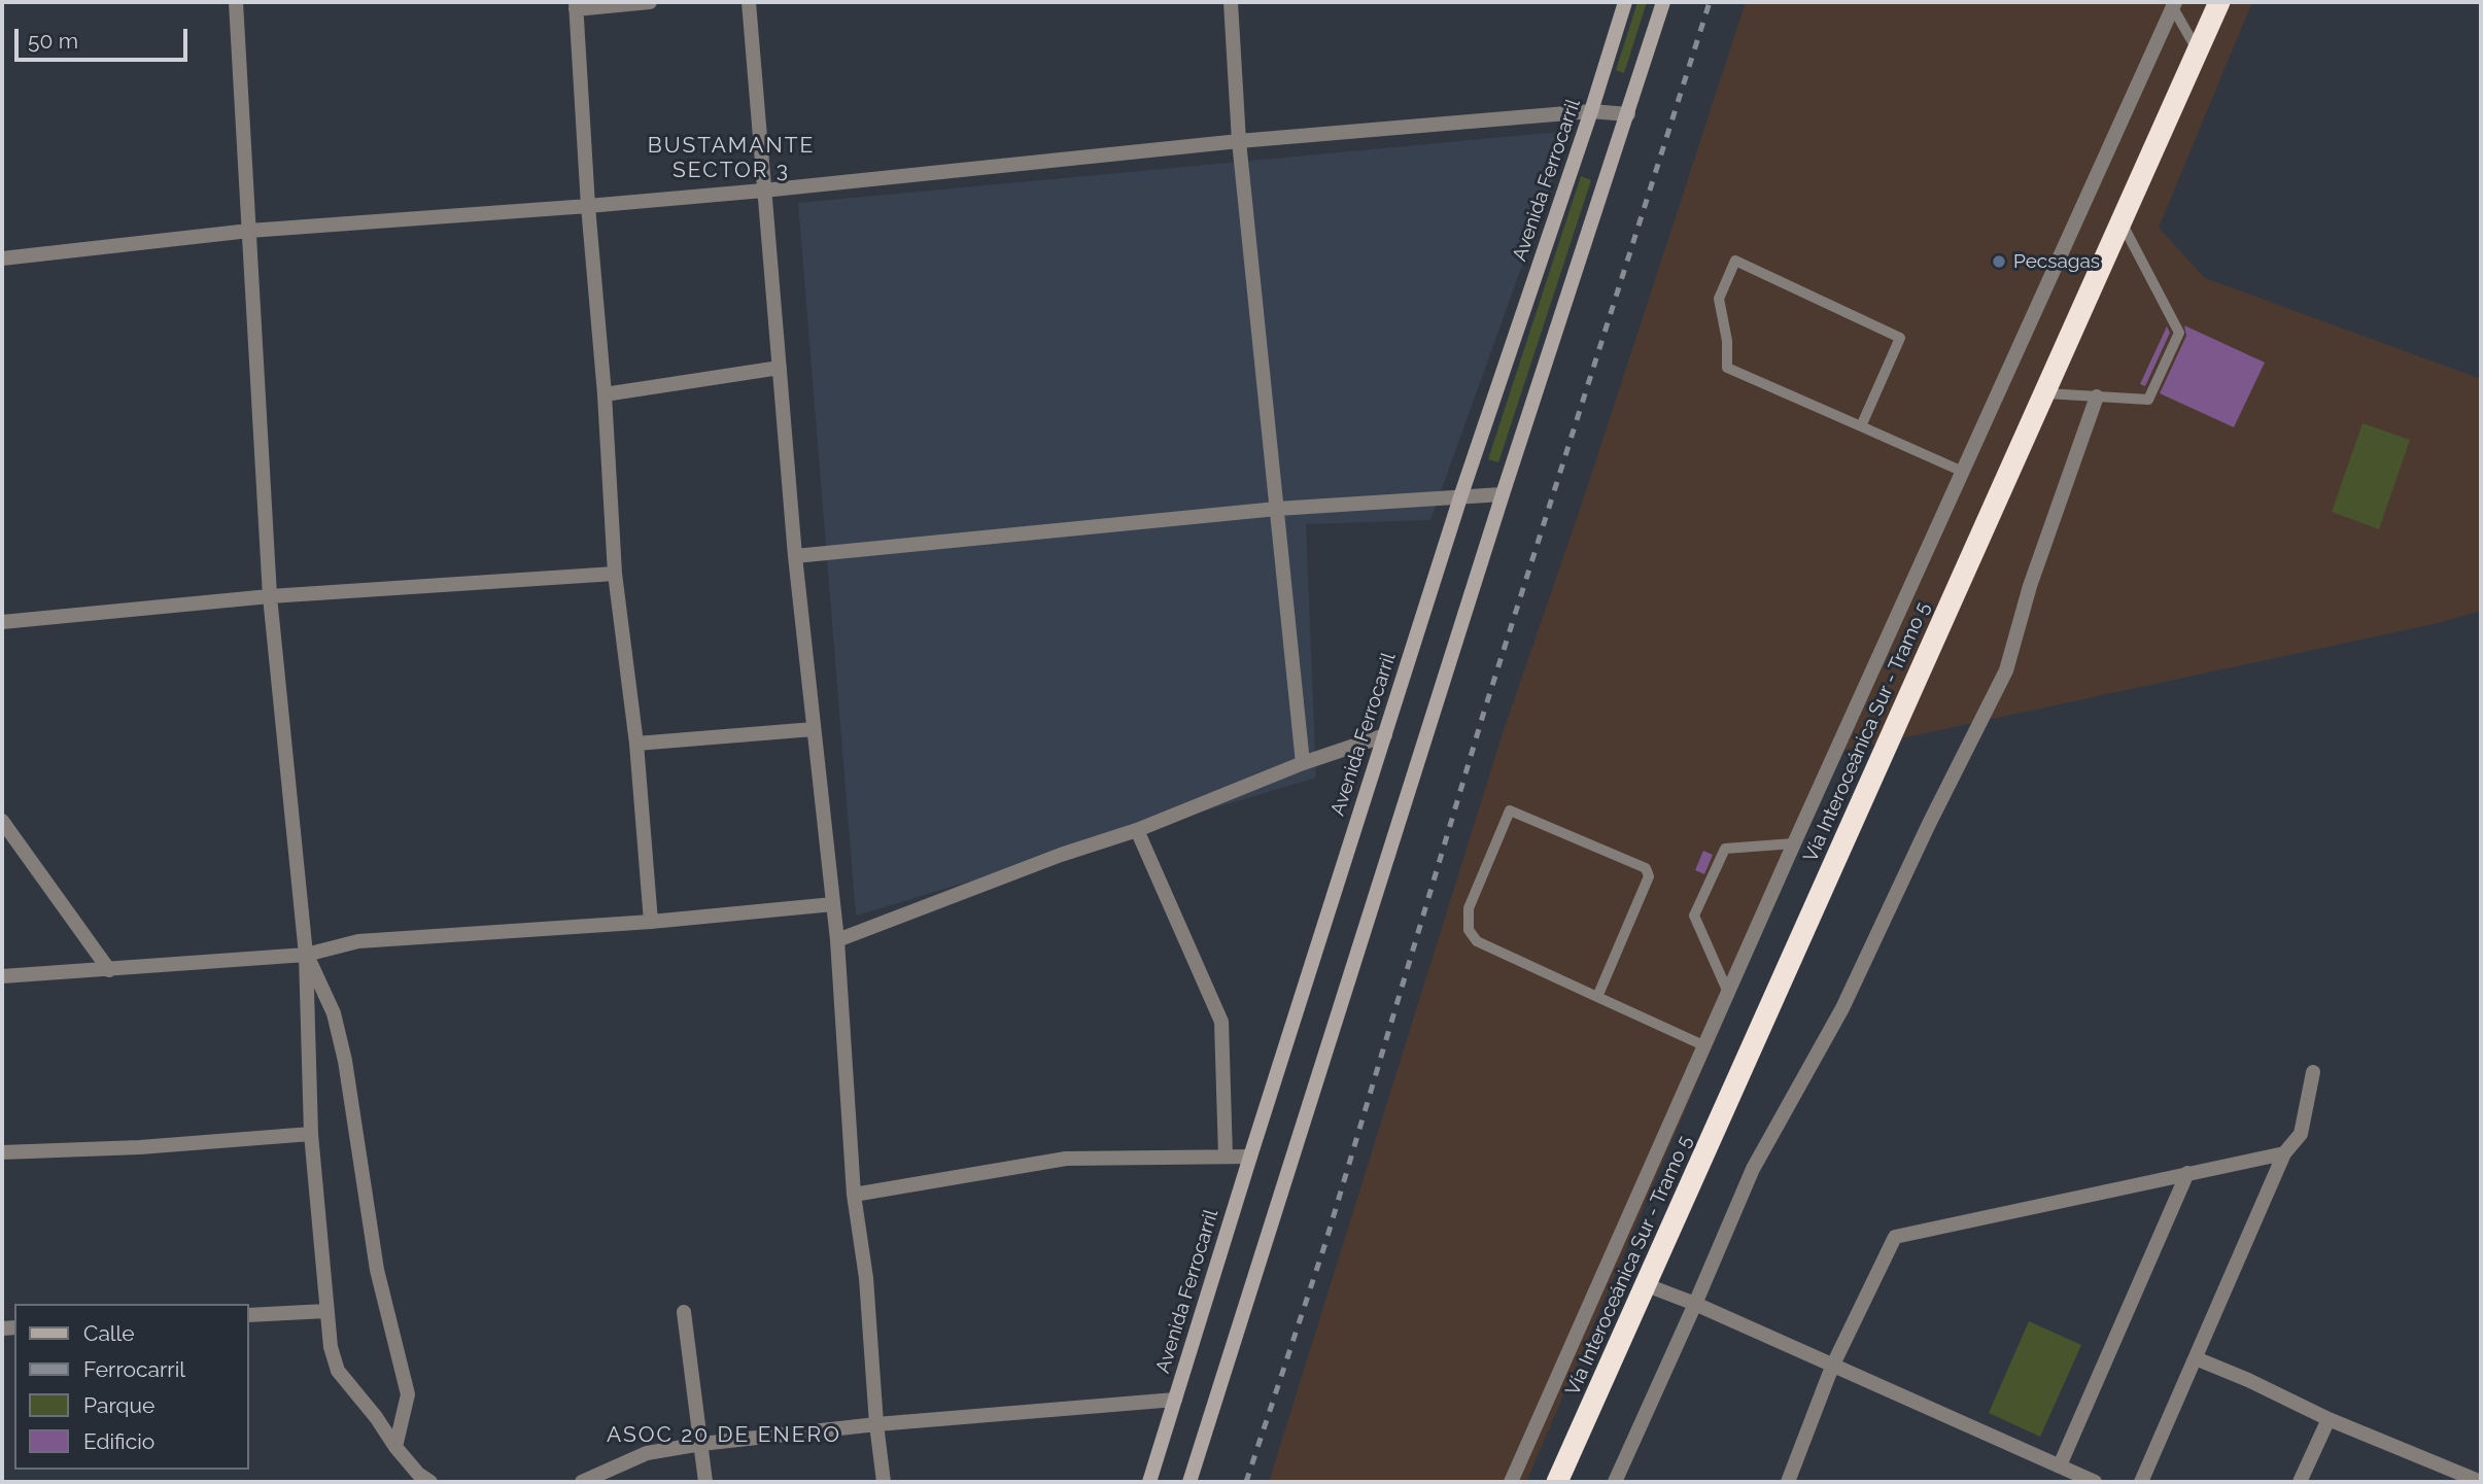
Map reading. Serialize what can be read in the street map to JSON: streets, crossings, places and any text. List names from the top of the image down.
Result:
{
  "streets": {
    "highway": ["Vía Interoceánica Sur - Tramo 5"],
    "main road": ["Avenida Ferrocarril"]
  },
  "districts": ["BUSTAMANTE SECTOR 3", "ASOC 20 DE ENERO"],
  "places": ["Pecsagas"],
  "legend": [
    "Calle",
    "Ferrocarril",
    "Parque",
    "Edificio"
  ],
  "scale_bar": "50 m"
}
